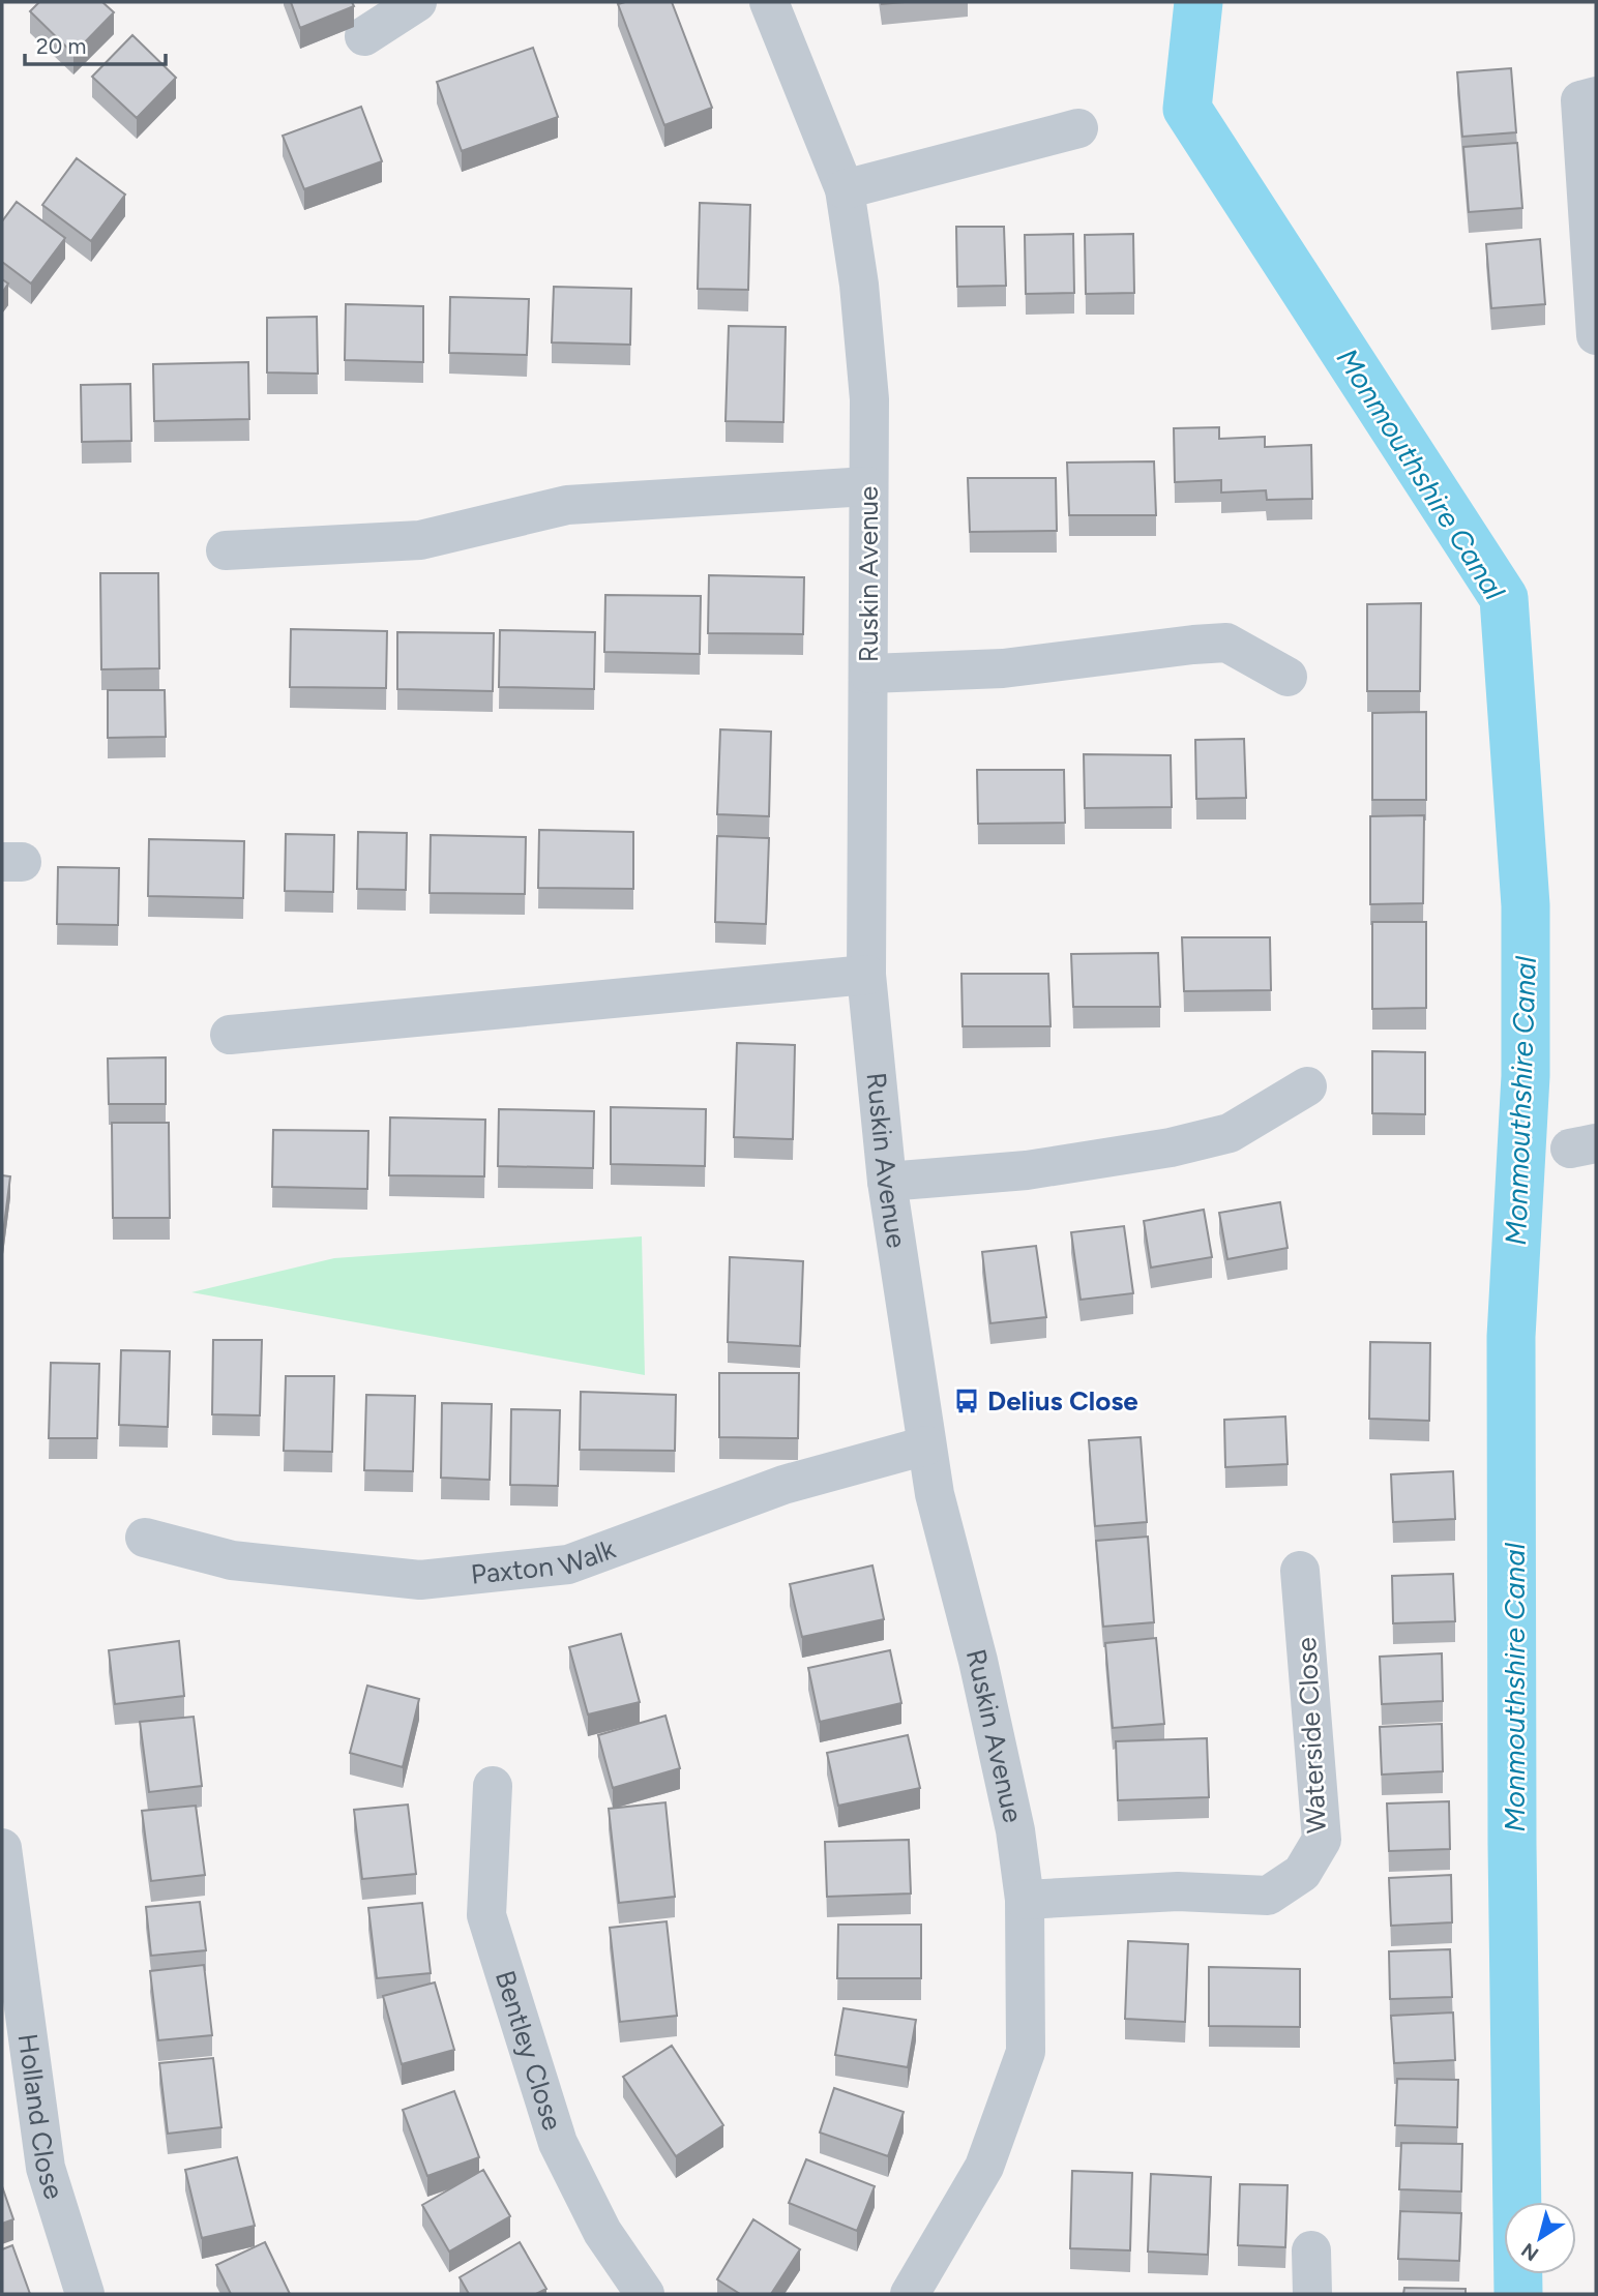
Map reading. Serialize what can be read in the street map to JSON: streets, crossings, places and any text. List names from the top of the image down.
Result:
{
  "streets": {
    "street": [
      "Ruskin Avenue",
      "Paxton Walk",
      "Waterside Close",
      "Bentley Close",
      "Holland Close"
    ]
  },
  "crossings": [
    ["Ruskin Avenue", "Paxton Walk"],
    ["Ruskin Avenue", "Waterside Close"]
  ],
  "water": ["Monmouthshire Canal"],
  "places": {
    "bus stop": ["Delius Close"]
  },
  "scale_bar": "20 m",
  "north": "bottom left"
}
